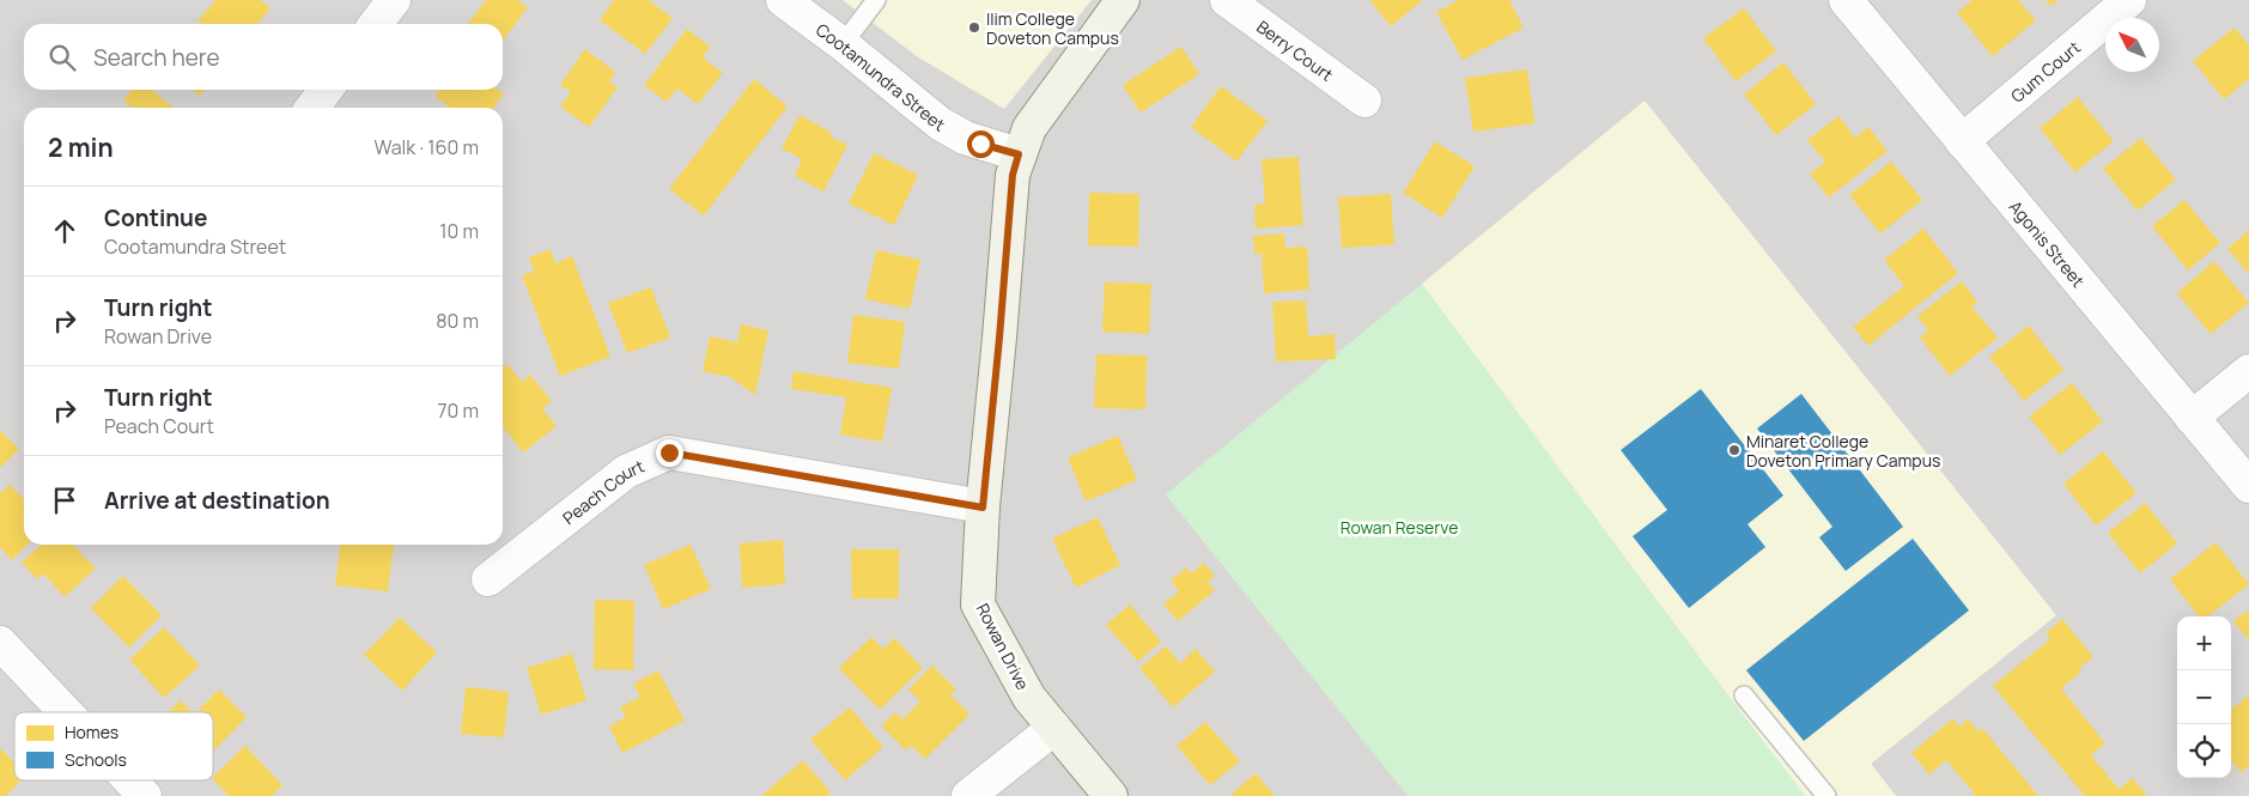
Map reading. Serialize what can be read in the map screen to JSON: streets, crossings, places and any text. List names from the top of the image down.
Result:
{
  "streets": {
    "street": [
      "Berry Court",
      "Gum Court",
      "Cootamundra Street",
      "Agonis Street",
      "Peach Court",
      "Rowan Drive"
    ]
  },
  "crossings": [
    ["Gum Court", "Agonis Street"],
    ["Cootamundra Street", "Rowan Drive"],
    ["Peach Court", "Rowan Drive"]
  ],
  "parks": ["Rowan Reserve"],
  "places": ["Ilim College Doveton Campus", "Minaret College Doveton Primary Campus"],
  "legend": ["Homes", "Schools"],
  "north": "top left",
  "page": {
    "search": "Search here",
    "heading": ["2 min", "Walk · 160 m"],
    "list": [
      ["Continue", "Cootamundra Street", "10 m"],
      ["Turn right", "Rowan Drive", "80 m"],
      ["Turn right", "Peach Court", "70 m"],
      "Arrive at destination"
    ],
    "map_buttons": ["+", "−"]
  }
}
